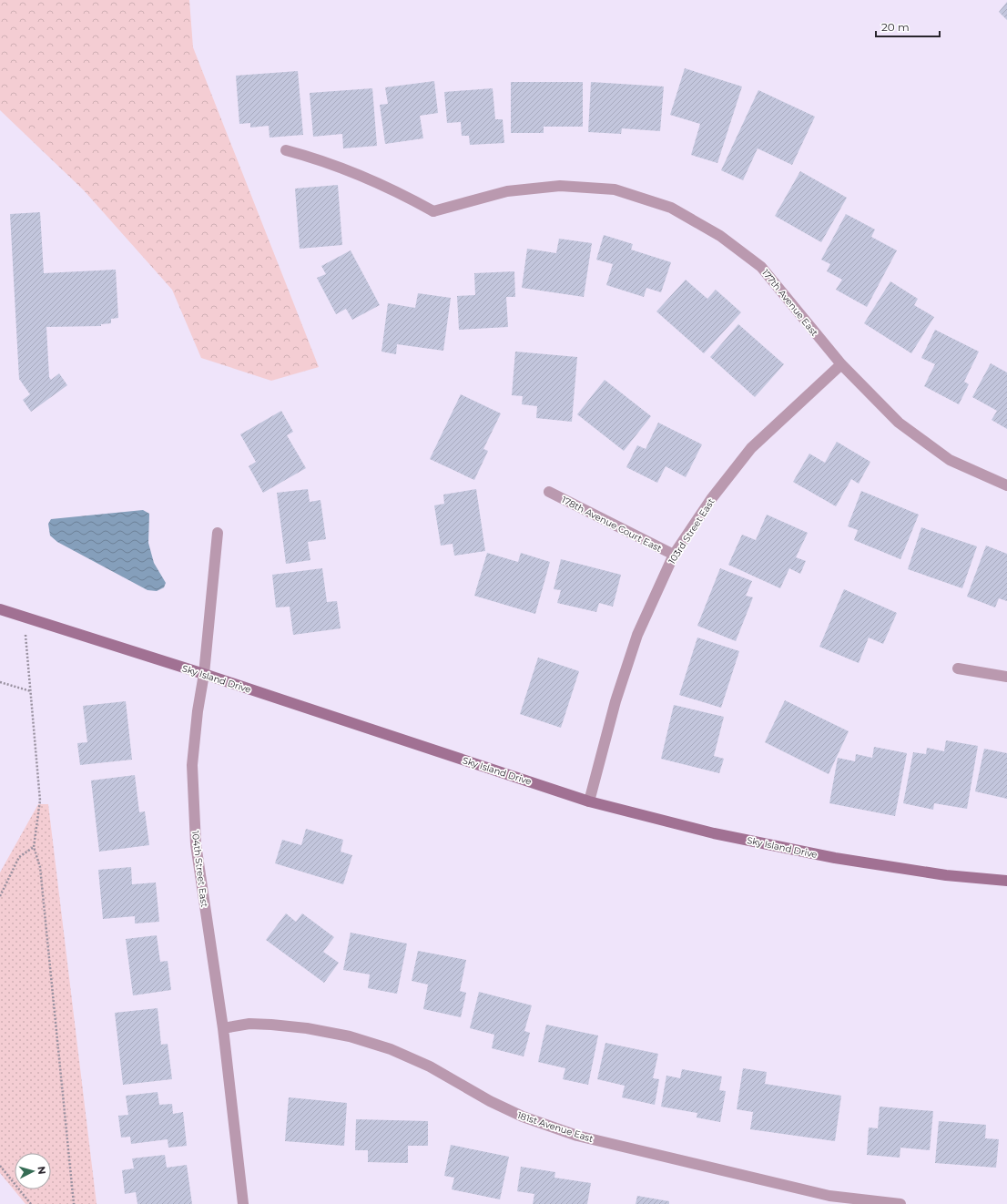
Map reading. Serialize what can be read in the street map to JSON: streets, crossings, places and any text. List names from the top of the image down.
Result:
{
  "streets": {
    "street": [
      "177th Avenue East",
      "178th Avenue Court East",
      "103rd Street East",
      "Sky Island Drive",
      "104th Street East",
      "181st Avenue East"
    ]
  },
  "crossings": [
    ["177th Avenue East", "103rd Street East"],
    ["178th Avenue Court East", "103rd Street East"],
    ["103rd Street East", "Sky Island Drive"],
    ["Sky Island Drive", "104th Street East"],
    ["104th Street East", "181st Avenue East"]
  ],
  "scale_bar": "20 m",
  "north": "right"
}
